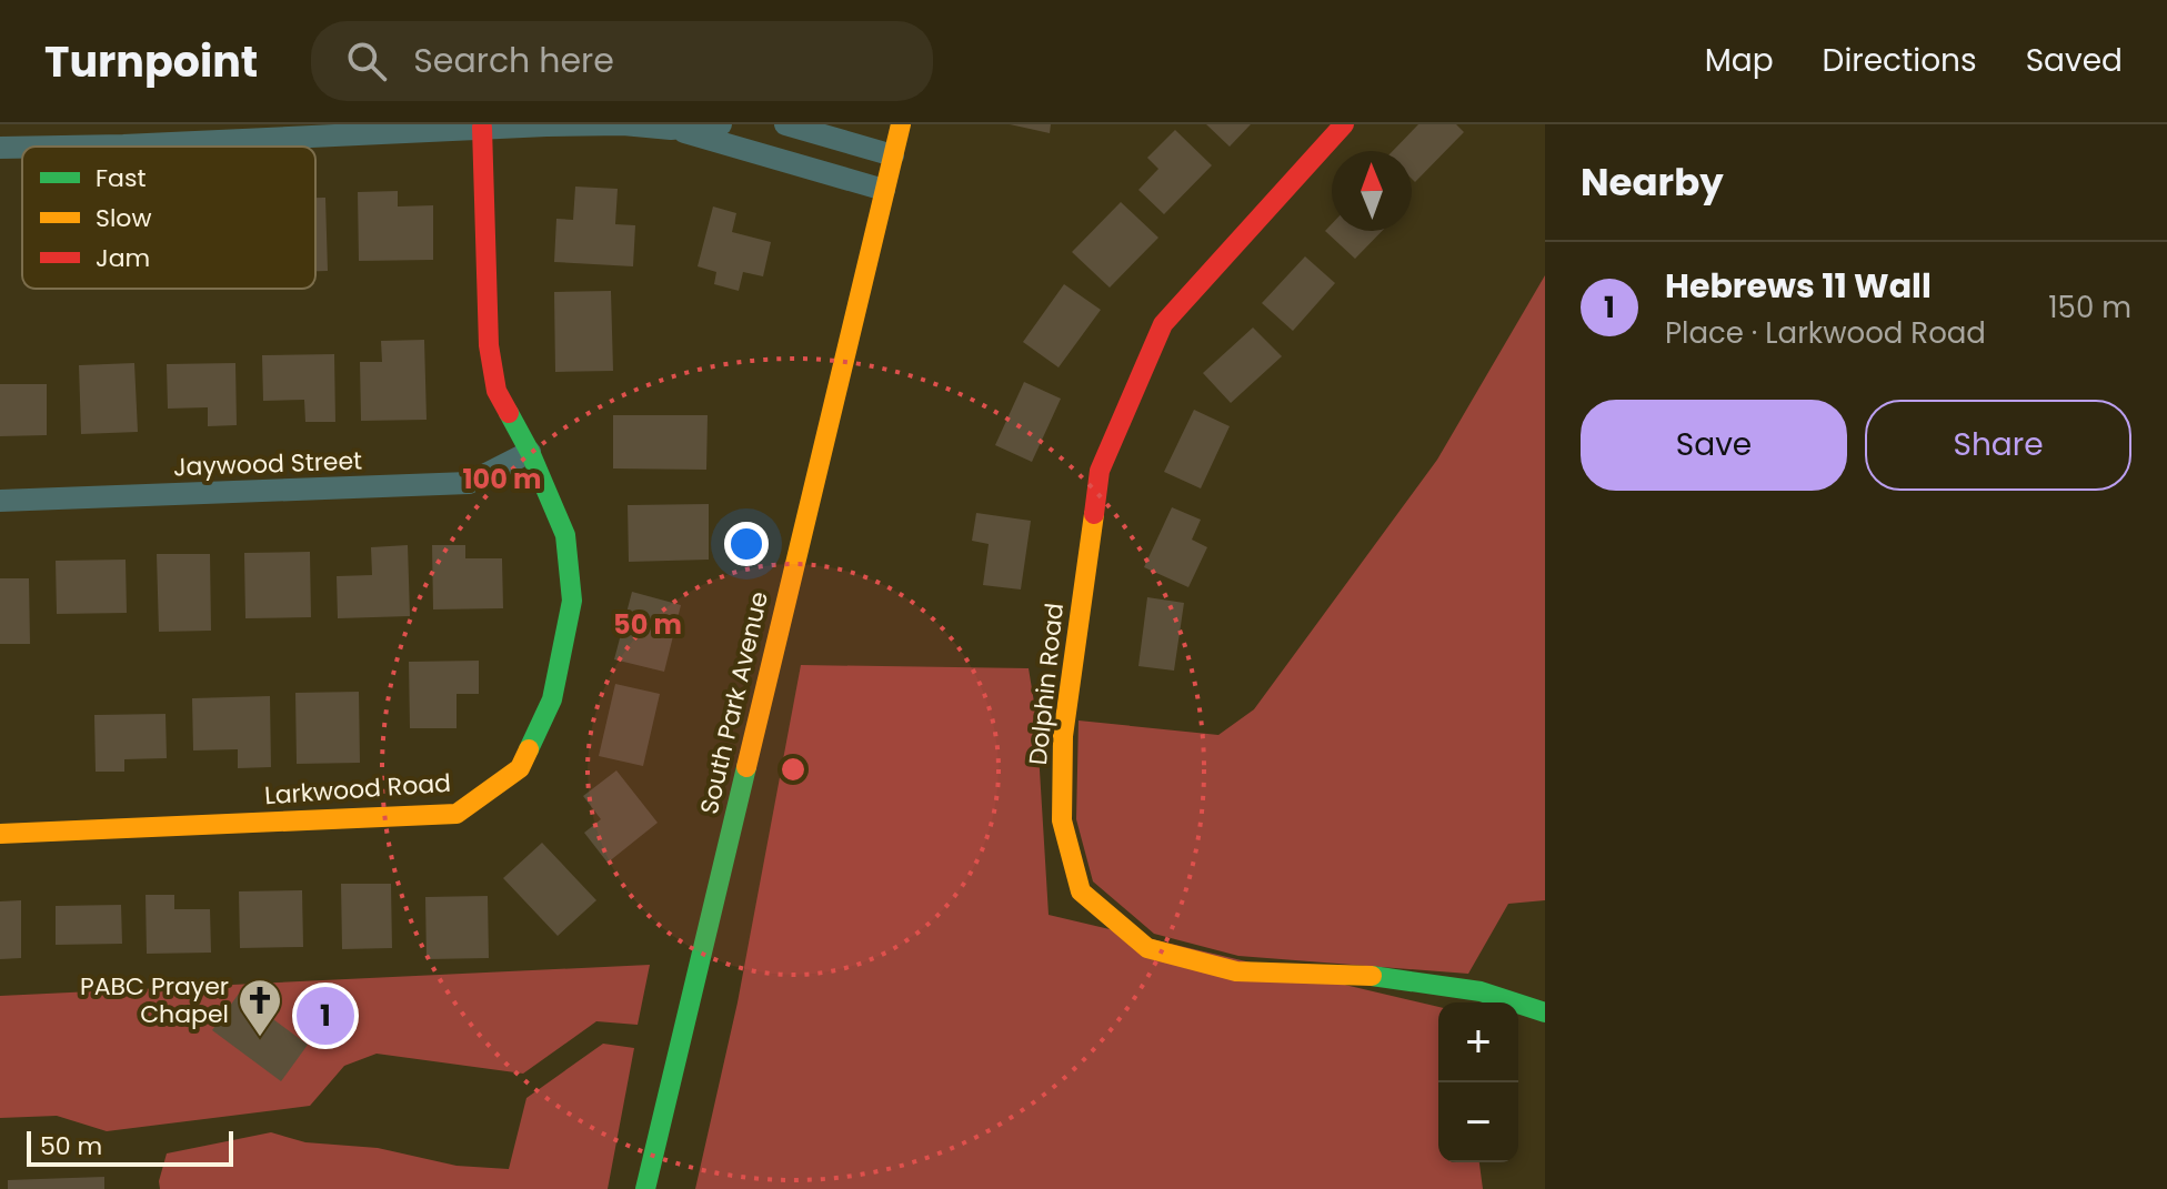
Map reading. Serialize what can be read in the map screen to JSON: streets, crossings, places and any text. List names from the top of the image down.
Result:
{
  "streets": {
    "street": [
      "Jaywood Street",
      "Dolphin Road",
      "South Park Avenue",
      "Larkwood Road"
    ]
  },
  "crossings": [
    ["Jaywood Street", "Larkwood Road"]
  ],
  "places": {
    "church": ["PABC Prayer Chapel"]
  },
  "legend": ["Fast", "Slow", "Jam"],
  "scale_bar": "50 m",
  "north": "top",
  "page": {
    "header": "Turnpoint",
    "search": "Search here",
    "nav": ["Map", "Directions", "Saved"],
    "heading": "Nearby",
    "list": [
      {
        "mark": "1",
        "name": "Hebrews 11 Wall",
        "note": "Place · Larkwood Road",
        "value": "150 m"
      }
    ],
    "buttons": ["Save", "Share"],
    "pins": "1",
    "map_buttons": ["+", "−"],
    "scale": "50 m"
  },
  "rings": ["100 m", "50 m"]
}
